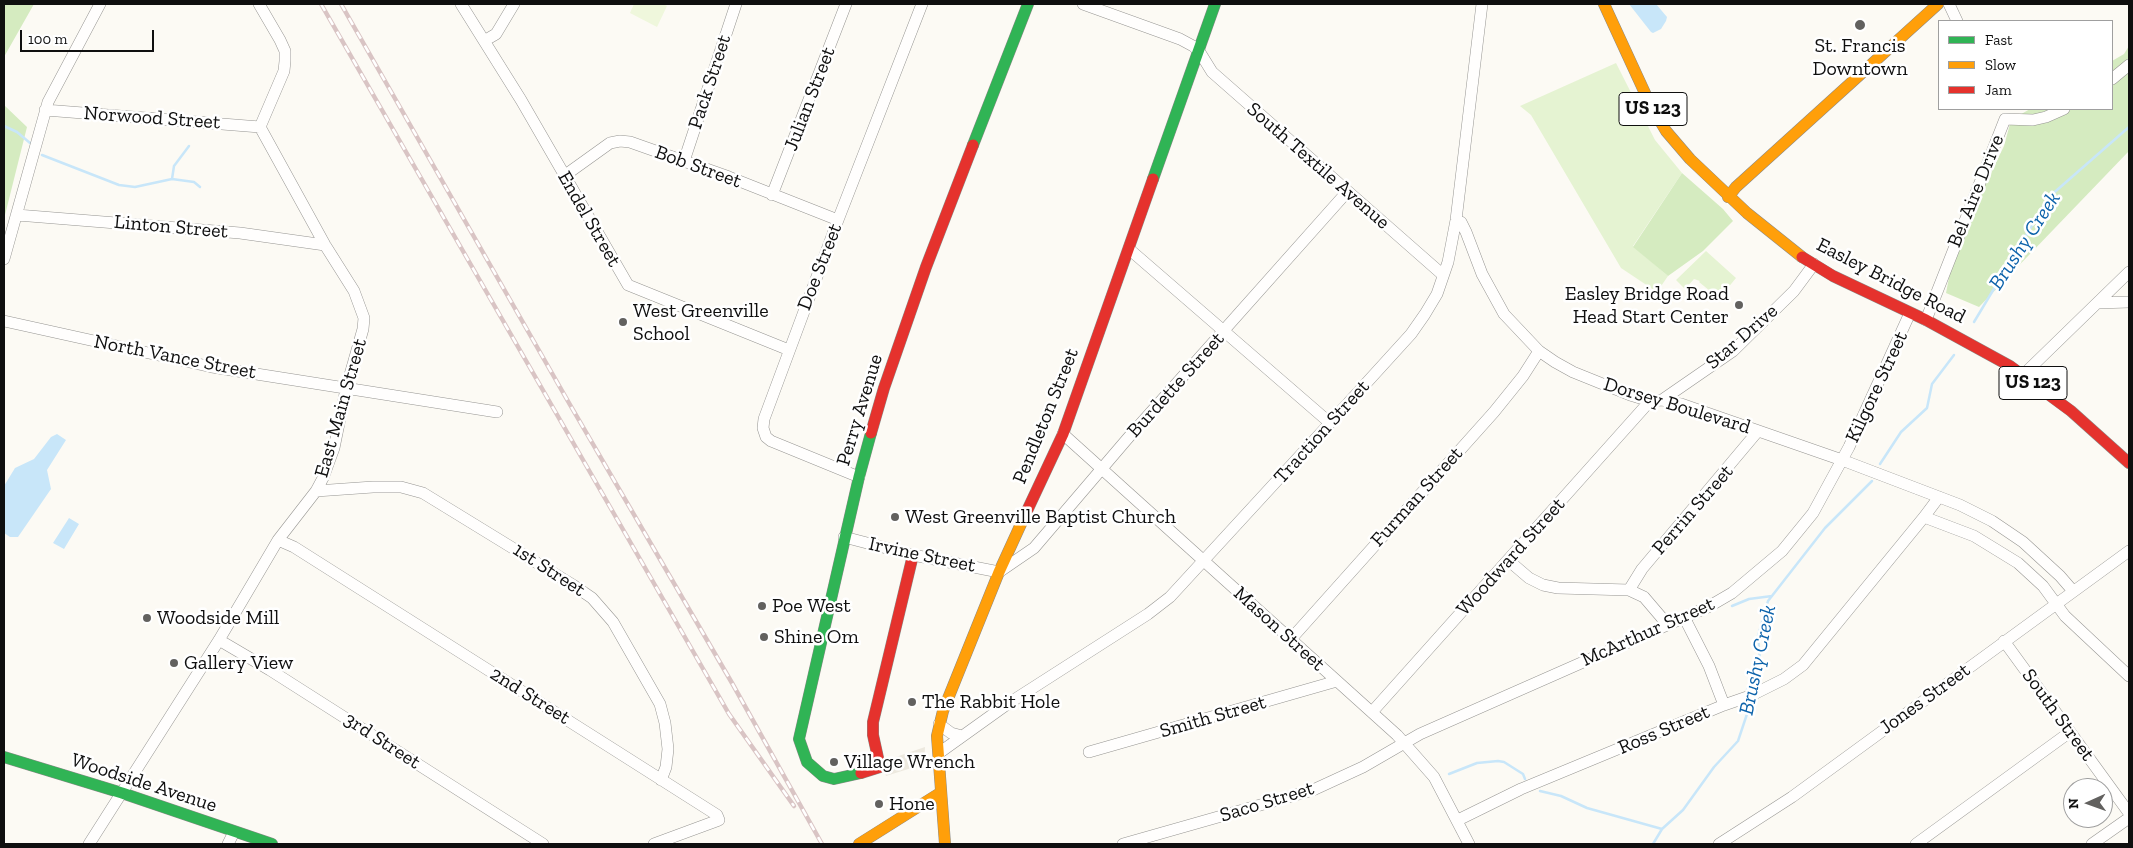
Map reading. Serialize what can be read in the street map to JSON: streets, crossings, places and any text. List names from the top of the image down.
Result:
{
  "streets": {
    "main road": [
      "US 123",
      "Easley Bridge Road",
      "Perry Avenue",
      "Pendleton Street",
      "Woodside Avenue"
    ],
    "street": [
      "Pack Street",
      "Julian Street",
      "Norwood Street",
      "South Textile Avenue",
      "Bob Street",
      "Bel Aire Drive",
      "Endel Street",
      "Linton Street",
      "Doe Street",
      "Star Drive",
      "North Vance Street",
      "Burdette Street",
      "Kilgore Street",
      "Dorsey Boulevard",
      "East Main Street",
      "Traction Street",
      "Furman Street",
      "Perrin Street",
      "Irvine Street",
      "Woodward Street",
      "1st Street",
      "Mason Street",
      "McArthur Street",
      "2nd Street",
      "Jones Street",
      "South Street",
      "Smith Street",
      "Ross Street",
      "3rd Street",
      "Saco Street"
    ]
  },
  "crossings": [
    ["Pack Street", "Bob Street"],
    ["Julian Street", "Bob Street"],
    ["Norwood Street", "East Main Street"],
    ["South Textile Avenue", "Burdette Street"],
    ["South Textile Avenue", "Pendleton Street"],
    ["South Textile Avenue", "Traction Street"],
    ["Bob Street", "Endel Street"],
    ["Bob Street", "Doe Street"],
    ["Bel Aire Drive", "Easley Bridge Road"],
    ["Endel Street", "Doe Street"],
    ["Linton Street", "East Main Street"],
    ["Doe Street", "Perry Avenue"],
    ["Easley Bridge Road", "Star Drive"],
    ["Easley Bridge Road", "Kilgore Street"],
    ["Star Drive", "Dorsey Boulevard"],
    ["North Vance Street", "East Main Street"],
    ["Burdette Street", "Pendleton Street"],
    ["Burdette Street", "Irvine Street"],
    ["Burdette Street", "Mason Street"],
    ["Kilgore Street", "Dorsey Boulevard"],
    ["Kilgore Street", "McArthur Street"],
    ["Dorsey Boulevard", "Traction Street"],
    ["Dorsey Boulevard", "Furman Street"],
    ["Dorsey Boulevard", "Perrin Street"],
    ["Dorsey Boulevard", "Woodward Street"],
    ["Dorsey Boulevard", "McArthur Street"],
    ["Dorsey Boulevard", "Jones Street"],
    ["East Main Street", "1st Street"],
    ["East Main Street", "2nd Street"],
    ["East Main Street", "3rd Street"],
    ["East Main Street", "Woodside Avenue"],
    ["Perry Avenue", "Irvine Street"],
    ["Pendleton Street", "Traction Street"],
    ["Pendleton Street", "Irvine Street"],
    ["Pendleton Street", "Mason Street"],
    ["Traction Street", "Mason Street"],
    ["Furman Street", "Mason Street"],
    ["Woodward Street", "Mason Street"],
    ["1st Street", "2nd Street"],
    ["Mason Street", "McArthur Street"],
    ["Mason Street", "Smith Street"],
    ["Mason Street", "Ross Street"],
    ["Mason Street", "Saco Street"],
    ["McArthur Street", "Saco Street"],
    ["Jones Street", "South Street"]
  ],
  "water": ["Brushy Creek"],
  "places": [
    "St. Francis Downtown",
    "Easley Bridge Road Head Start Center",
    "West Greenville School",
    "West Greenville Baptist Church",
    "Poe West",
    "Woodside Mill",
    "Shine Om",
    "Gallery View",
    "The Rabbit Hole",
    "Village Wrench",
    "Hone"
  ],
  "legend": ["Fast", "Slow", "Jam"],
  "scale_bar": "100 m",
  "north": "left"
}
